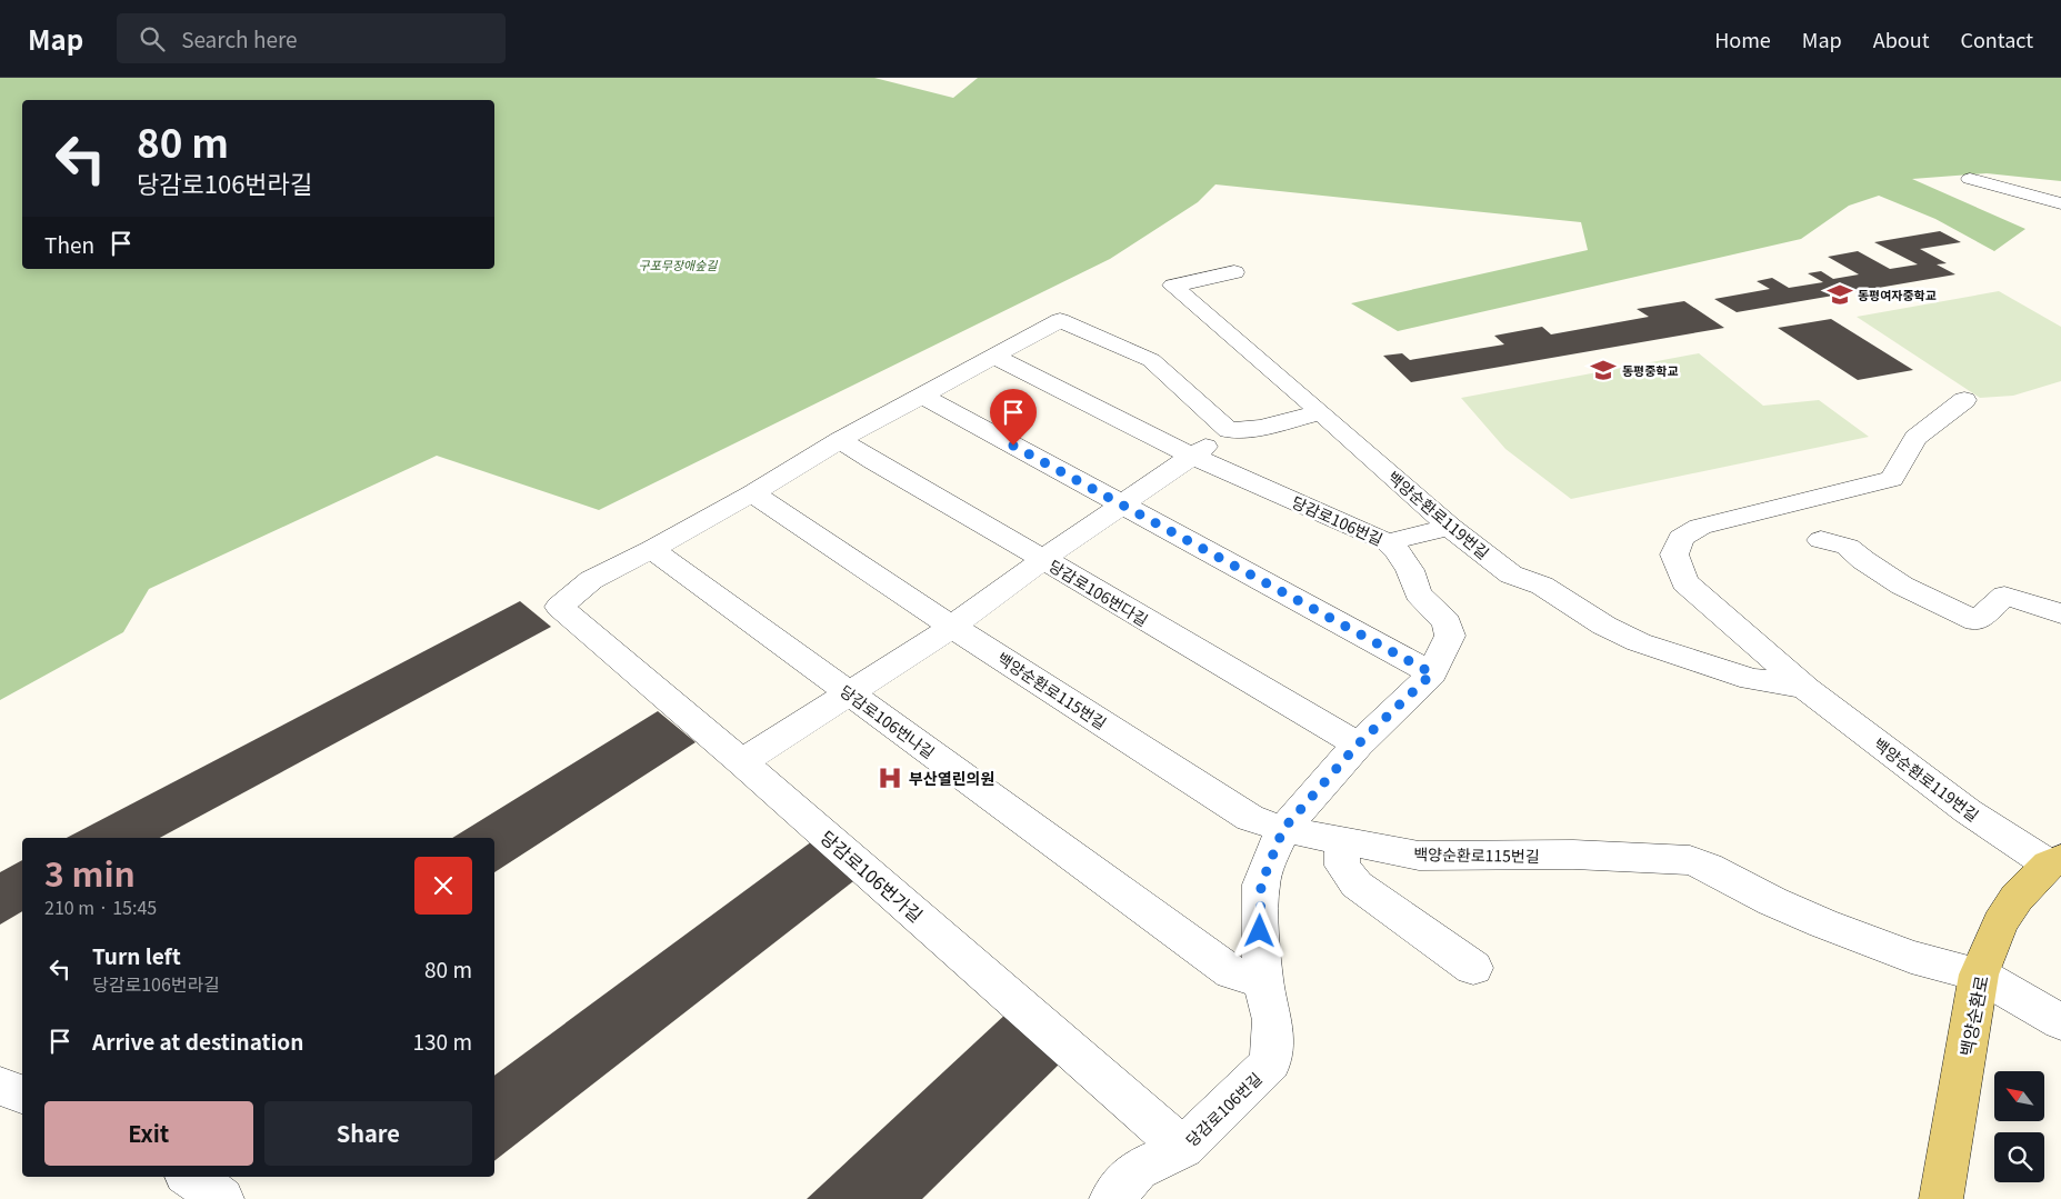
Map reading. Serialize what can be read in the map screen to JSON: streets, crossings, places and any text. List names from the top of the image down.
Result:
{
  "streets": {
    "main road": ["백양순환로"],
    "street": [
      "백양순환로119번길",
      "당감로106번길",
      "당감로106번다길",
      "백양순환로115번길",
      "당감로106번나길",
      "당감로106번가길"
    ]
  },
  "crossings": [
    ["백양순환로119번길", "백양순환로"],
    ["당감로106번길", "당감로106번다길"],
    ["당감로106번길", "백양순환로115번길"],
    ["당감로106번길", "당감로106번나길"],
    ["당감로106번길", "당감로106번가길"],
    ["백양순환로115번길", "백양순환로"],
    ["당감로106번나길", "당감로106번가길"]
  ],
  "parks": ["구포무장애숲길"],
  "places": {
    "school or university": ["동평여자중학교", "동평중학교"],
    "hospital": ["부산열린의원"]
  },
  "north": "top left",
  "page": {
    "header": "Map",
    "search": "Search here",
    "nav": [
      "Home",
      "Map",
      "About",
      "Contact"
    ],
    "turn": ["80 m", "당감로106번라길"],
    "then": "Then",
    "heading": ["3 min", "210 m · 15:45"],
    "list": [
      {
        "name": "Turn left",
        "note": "당감로106번라길",
        "value": "80 m"
      },
      {
        "name": "Arrive at destination",
        "value": "130 m"
      }
    ],
    "buttons": ["Exit", "Share"]
  }
}
